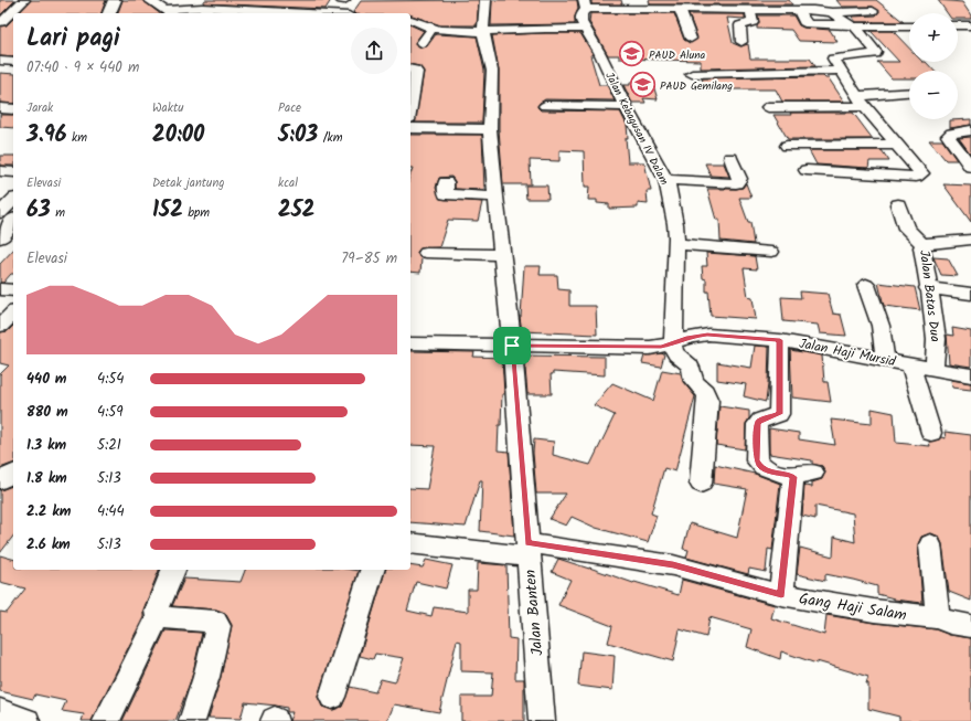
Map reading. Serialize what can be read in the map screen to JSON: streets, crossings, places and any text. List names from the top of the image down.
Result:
{
  "streets": {
    "street": [
      "Jalan Kebagusan IV Dalam",
      "Jalan Batas Dua",
      "Jalan Haji Mursid",
      "Gang Haji Salam",
      "Jalan Banten"
    ]
  },
  "crossings": [
    ["Jalan Kebagusan IV Dalam", "Jalan Haji Mursid"],
    ["Jalan Batas Dua", "Jalan Haji Mursid"],
    ["Jalan Haji Mursid", "Jalan Banten"],
    ["Gang Haji Salam", "Jalan Banten"]
  ],
  "places": {
    "school or university": ["PAUD Aluna", "PAUD Gemilang"]
  },
  "page": {
    "map_buttons": ["+", "−"],
    "heading": ["Lari pagi", "07:40 · 9 × 440 m"],
    "stats": [
      ["Jarak", "3.96 km"],
      ["Waktu", "20:00"],
      ["Pace", "5:03 /km"],
      ["Elevasi", "63 m"],
      ["Detak jantung", "152 bpm"],
      ["kcal", "252"]
    ],
    "chart": ["Elevasi", "79–85 m"],
    "list": [
      {
        "name": "440 m",
        "note": "4:54"
      },
      {
        "name": "880 m",
        "note": "4:59"
      },
      {
        "name": "1.3 km",
        "note": "5:21"
      },
      {
        "name": "1.8 km",
        "note": "5:13"
      },
      {
        "name": "2.2 km",
        "note": "4:44"
      },
      {
        "name": "2.6 km",
        "note": "5:13"
      }
    ]
  }
}
